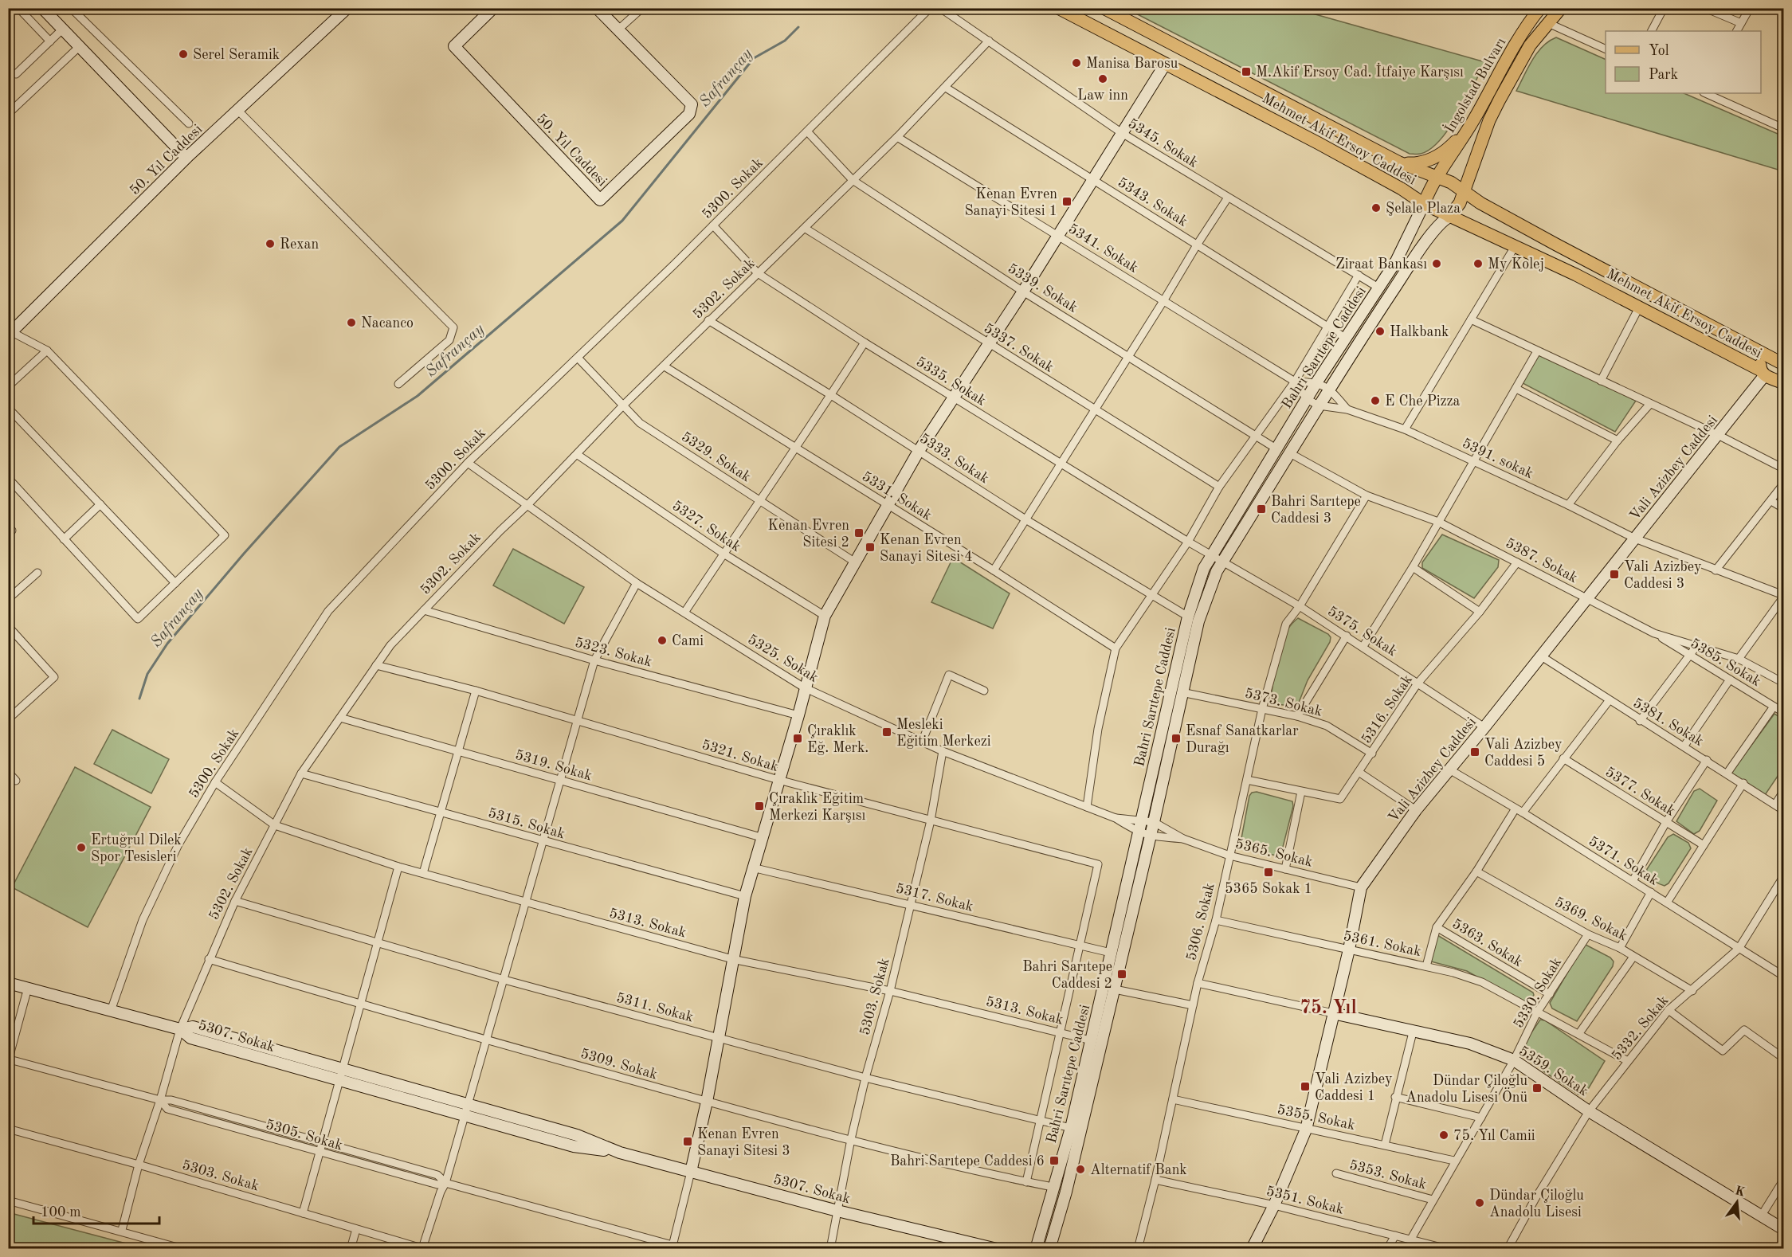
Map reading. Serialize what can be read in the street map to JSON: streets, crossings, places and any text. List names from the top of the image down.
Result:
{
  "streets": {
    "main road": ["İngolstad Bulvarı", "Mehmet Akif Ersoy Caddesi"],
    "street": [
      "5345. Sokak",
      "50. Yıl Caddesi",
      "5300. Sokak",
      "5343. Sokak",
      "5341. Sokak",
      "5339. Sokak",
      "5302. Sokak",
      "5337. Sokak",
      "Bahri Sarıtepe Caddesi",
      "5335. Sokak",
      "5329. Sokak",
      "5333. Sokak",
      "5391. sokak",
      "Vali Azizbey Caddesi",
      "5331. Sokak",
      "5327. Sokak",
      "5387. Sokak",
      "5375. Sokak",
      "5323. Sokak",
      "5325. Sokak",
      "5385. Sokak",
      "5373. Sokak",
      "5316. Sokak",
      "5381. Sokak",
      "5321. Sokak",
      "5319. Sokak",
      "5377. Sokak",
      "5315. Sokak",
      "5365. Sokak",
      "5371. Sokak",
      "5317. Sokak",
      "5369. Sokak",
      "5306. Sokak",
      "5313. Sokak",
      "5363. Sokak",
      "5361. Sokak",
      "5330. Sokak",
      "5303. Sokak",
      "5311. Sokak",
      "5332. Sokak",
      "5307. Sokak",
      "5309. Sokak",
      "5359. Sokak",
      "5355. Sokak",
      "5305. Sokak",
      "5353. Sokak",
      "5351. Sokak"
    ]
  },
  "crossings": [
    ["İngolstad Bulvarı", "Mehmet Akif Ersoy Caddesi"],
    ["İngolstad Bulvarı", "Bahri Sarıtepe Caddesi"],
    ["Mehmet Akif Ersoy Caddesi", "Bahri Sarıtepe Caddesi"],
    ["Mehmet Akif Ersoy Caddesi", "Vali Azizbey Caddesi"],
    ["5345. Sokak", "5302. Sokak"],
    ["5345. Sokak", "Bahri Sarıtepe Caddesi"],
    ["5300. Sokak", "5339. Sokak"],
    ["5300. Sokak", "5335. Sokak"],
    ["5300. Sokak", "5329. Sokak"],
    ["5300. Sokak", "5325. Sokak"],
    ["5300. Sokak", "5313. Sokak"],
    ["5343. Sokak", "5302. Sokak"],
    ["5343. Sokak", "Bahri Sarıtepe Caddesi"],
    ["5341. Sokak", "5302. Sokak"],
    ["5339. Sokak", "5302. Sokak"],
    ["5339. Sokak", "Bahri Sarıtepe Caddesi"],
    ["5302. Sokak", "5337. Sokak"],
    ["5302. Sokak", "5335. Sokak"],
    ["5302. Sokak", "5329. Sokak"],
    ["5302. Sokak", "5333. Sokak"],
    ["5302. Sokak", "5331. Sokak"],
    ["5302. Sokak", "5327. Sokak"],
    ["5302. Sokak", "5323. Sokak"],
    ["5302. Sokak", "5325. Sokak"],
    ["5302. Sokak", "5321. Sokak"],
    ["5302. Sokak", "5319. Sokak"],
    ["5302. Sokak", "5315. Sokak"],
    ["5302. Sokak", "5313. Sokak"],
    ["5302. Sokak", "5303. Sokak"],
    ["5302. Sokak", "5311. Sokak"],
    ["5302. Sokak", "5307. Sokak"],
    ["5302. Sokak", "5309. Sokak"],
    ["5302. Sokak", "5305. Sokak"],
    ["Bahri Sarıtepe Caddesi", "5335. Sokak"],
    ["Bahri Sarıtepe Caddesi", "5333. Sokak"],
    ["Bahri Sarıtepe Caddesi", "5391. sokak"],
    ["Bahri Sarıtepe Caddesi", "5387. Sokak"],
    ["Bahri Sarıtepe Caddesi", "5375. Sokak"],
    ["Bahri Sarıtepe Caddesi", "5373. Sokak"],
    ["Bahri Sarıtepe Caddesi", "5317. Sokak"],
    ["Bahri Sarıtepe Caddesi", "5313. Sokak"],
    ["Bahri Sarıtepe Caddesi", "5311. Sokak"],
    ["Bahri Sarıtepe Caddesi", "5309. Sokak"],
    ["5335. Sokak", "5375. Sokak"],
    ["5391. sokak", "Vali Azizbey Caddesi"],
    ["Vali Azizbey Caddesi", "5387. Sokak"],
    ["Vali Azizbey Caddesi", "5375. Sokak"],
    ["Vali Azizbey Caddesi", "5381. Sokak"],
    ["Vali Azizbey Caddesi", "5365. Sokak"],
    ["Vali Azizbey Caddesi", "5371. Sokak"],
    ["Vali Azizbey Caddesi", "5361. Sokak"],
    ["Vali Azizbey Caddesi", "5359. Sokak"],
    ["Vali Azizbey Caddesi", "5355. Sokak"],
    ["Vali Azizbey Caddesi", "5351. Sokak"],
    ["5387. Sokak", "5385. Sokak"],
    ["5387. Sokak", "5316. Sokak"],
    ["5387. Sokak", "5306. Sokak"],
    ["5375. Sokak", "5316. Sokak"],
    ["5375. Sokak", "5306. Sokak"],
    ["5325. Sokak", "5303. Sokak"],
    ["5373. Sokak", "5316. Sokak"],
    ["5373. Sokak", "5306. Sokak"],
    ["5316. Sokak", "5306. Sokak"],
    ["5321. Sokak", "5317. Sokak"],
    ["5321. Sokak", "5303. Sokak"],
    ["5365. Sokak", "5306. Sokak"],
    ["5371. Sokak", "5332. Sokak"],
    ["5317. Sokak", "5303. Sokak"],
    ["5369. Sokak", "5330. Sokak"],
    ["5369. Sokak", "5332. Sokak"],
    ["5306. Sokak", "5361. Sokak"],
    ["5306. Sokak", "5359. Sokak"],
    ["5306. Sokak", "5355. Sokak"],
    ["5306. Sokak", "5351. Sokak"],
    ["5313. Sokak", "5303. Sokak"],
    ["5363. Sokak", "5330. Sokak"],
    ["5361. Sokak", "5330. Sokak"],
    ["5361. Sokak", "5332. Sokak"],
    ["5330. Sokak", "5359. Sokak"],
    ["5330. Sokak", "5355. Sokak"],
    ["5330. Sokak", "5353. Sokak"],
    ["5330. Sokak", "5351. Sokak"],
    ["5303. Sokak", "5311. Sokak"],
    ["5303. Sokak", "5307. Sokak"],
    ["5303. Sokak", "5309. Sokak"],
    ["5332. Sokak", "5359. Sokak"]
  ],
  "districts": ["75. Yıl"],
  "water": ["Safrançay"],
  "places": {
    "other": [
      "Serel Seramik",
      "Manisa Barosu",
      "Law inn",
      "Şelale Plaza",
      "Rexan",
      "Ziraat Bankası",
      "My Kolej",
      "Nacanco",
      "Halkbank",
      "E Che Pizza",
      "Cami",
      "Ertuğrul Dilek Spor Tesisleri",
      "75. Yıl Camii",
      "Alternatif Bank",
      "Dündar Çiloğlu Anadolu Lisesi"
    ],
    "transit": [
      "M.Akif Ersoy Cad. İtfaiye Karşısı",
      "Kenan Evren Sanayi Sitesi 1",
      "Bahri Sarıtepe Caddesi 3",
      "Kenan Evren Sitesi 2",
      "Kenan Evren Sanayi Sitesi 4",
      "Vali Azizbey Caddesi 3",
      "Mesleki Eğitim Merkezi",
      "Çıraklık Eğ. Merk.",
      "Esnaf Sanatkarlar Durağı",
      "Vali Azizbey Caddesi 5",
      "Çıraklık Eğitim Merkezi Karşısı",
      "5365 Sokak 1",
      "Bahri Sarıtepe Caddesi 2",
      "Vali Azizbey Caddesi 1",
      "Dündar Çiloğlu Anadolu Lisesi Önü",
      "Kenan Evren Sanayi Sitesi 3",
      "Bahri Sarıtepe Caddesi 6"
    ]
  },
  "legend": ["Yol", "Park"],
  "scale_bar": "100 m",
  "north": "top"
}
